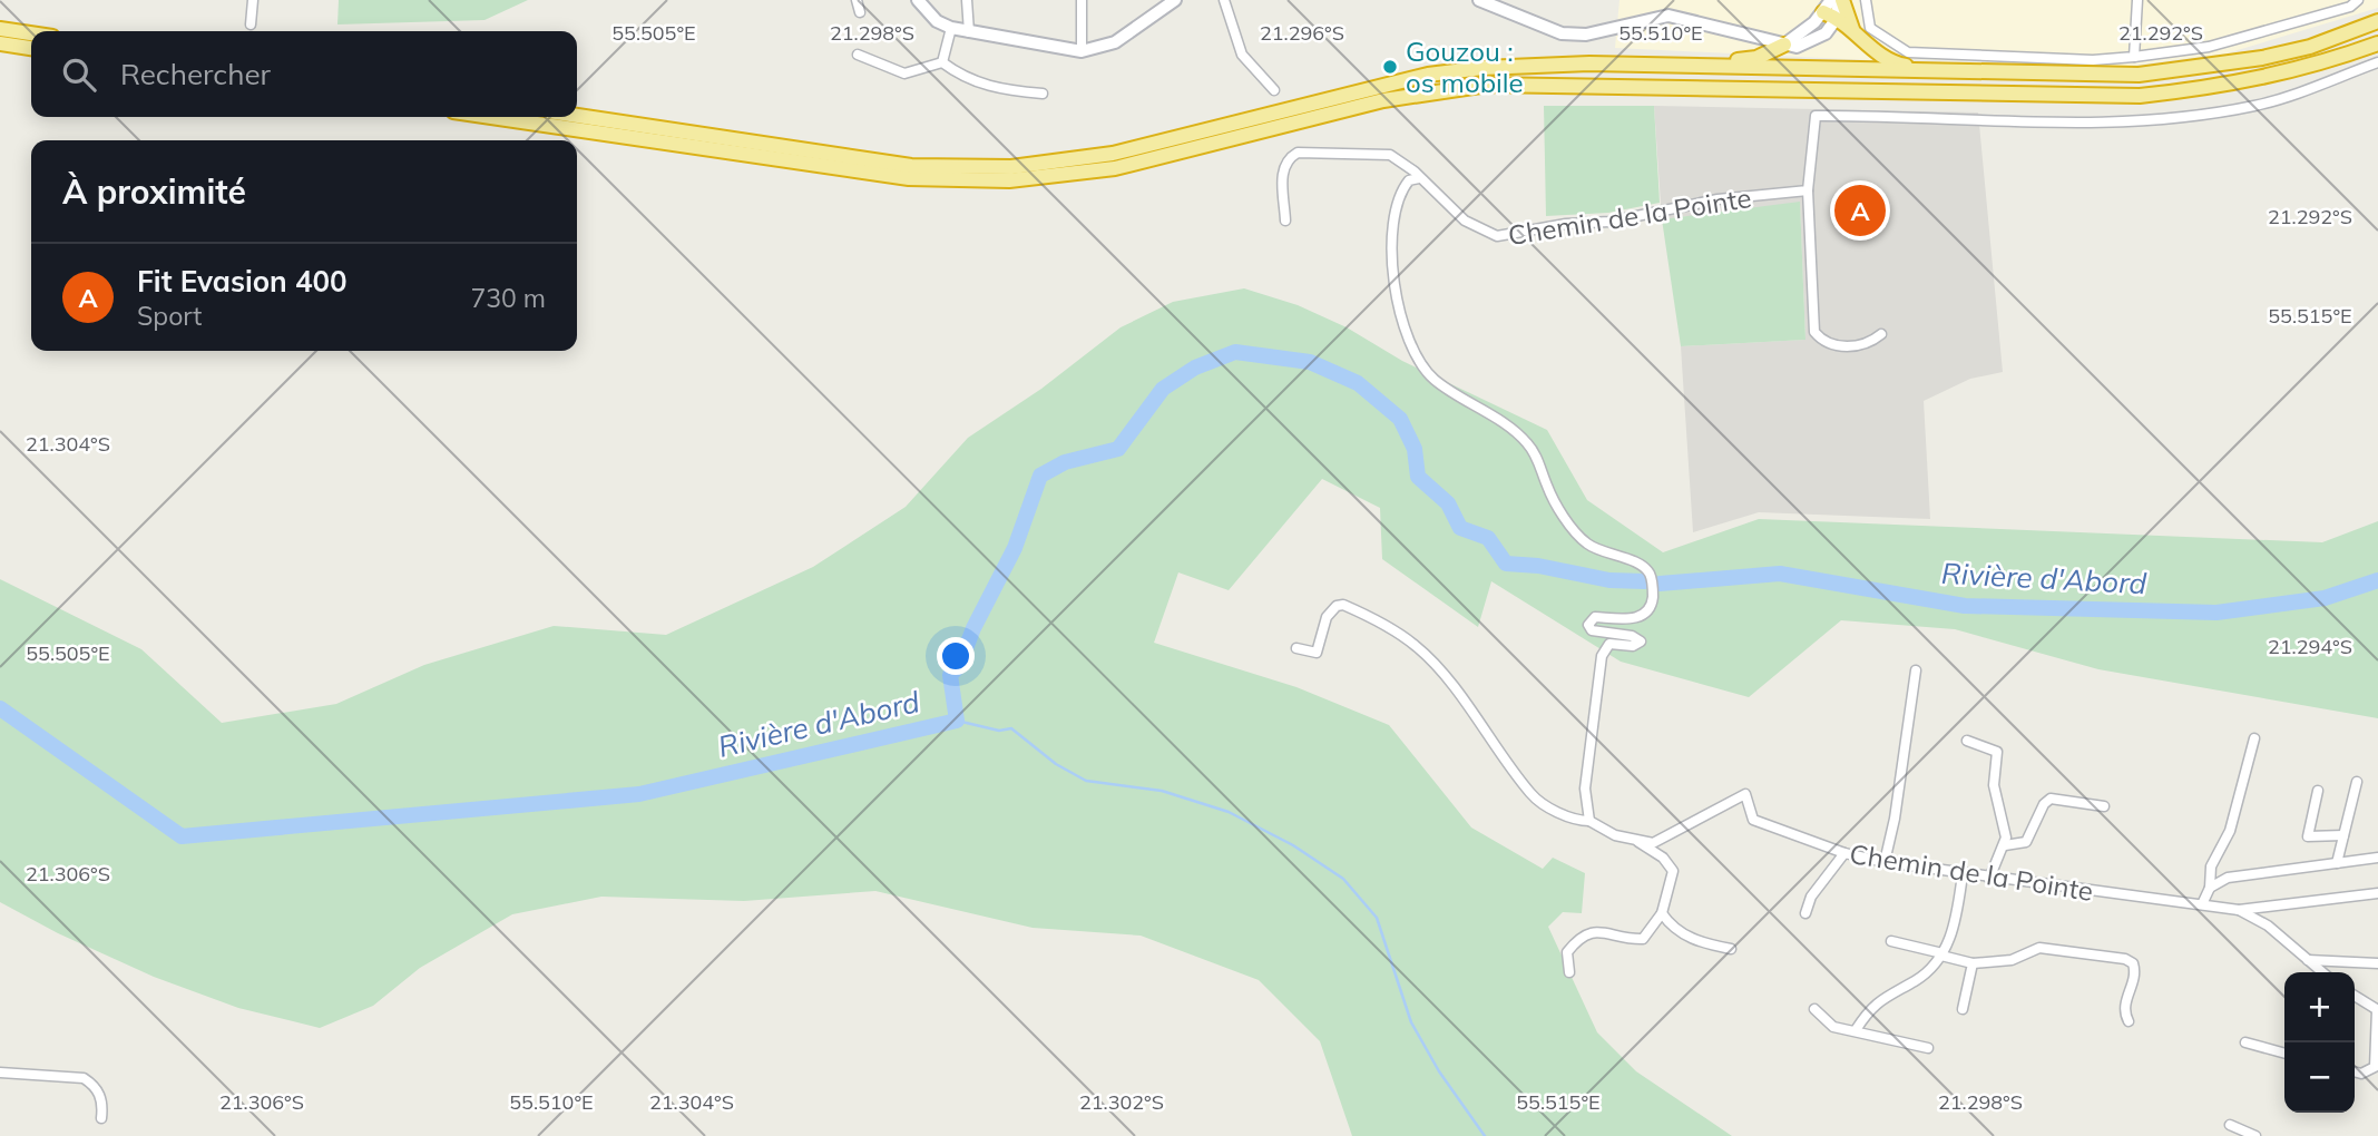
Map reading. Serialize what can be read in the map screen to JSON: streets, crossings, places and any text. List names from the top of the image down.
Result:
{
  "streets": {
    "street": ["Chemin de la Pointe"]
  },
  "water": ["Rivière d'Abord"],
  "places": ["Gouzou : os mobile"],
  "page": {
    "search": "Rechercher",
    "heading": "À proximité",
    "pins": "A",
    "list": [
      {
        "mark": "A",
        "name": "Fit Evasion 400",
        "note": "Sport",
        "value": "730 m"
      }
    ],
    "map_buttons": ["+", "−"]
  },
  "coordinates": [
    "21.292°S",
    "55.505°E",
    "21.298°S",
    "21.296°S",
    "55.510°E",
    "55.515°E",
    "21.304°S",
    "21.294°S",
    "21.306°S",
    "21.302°S"
  ]
}
